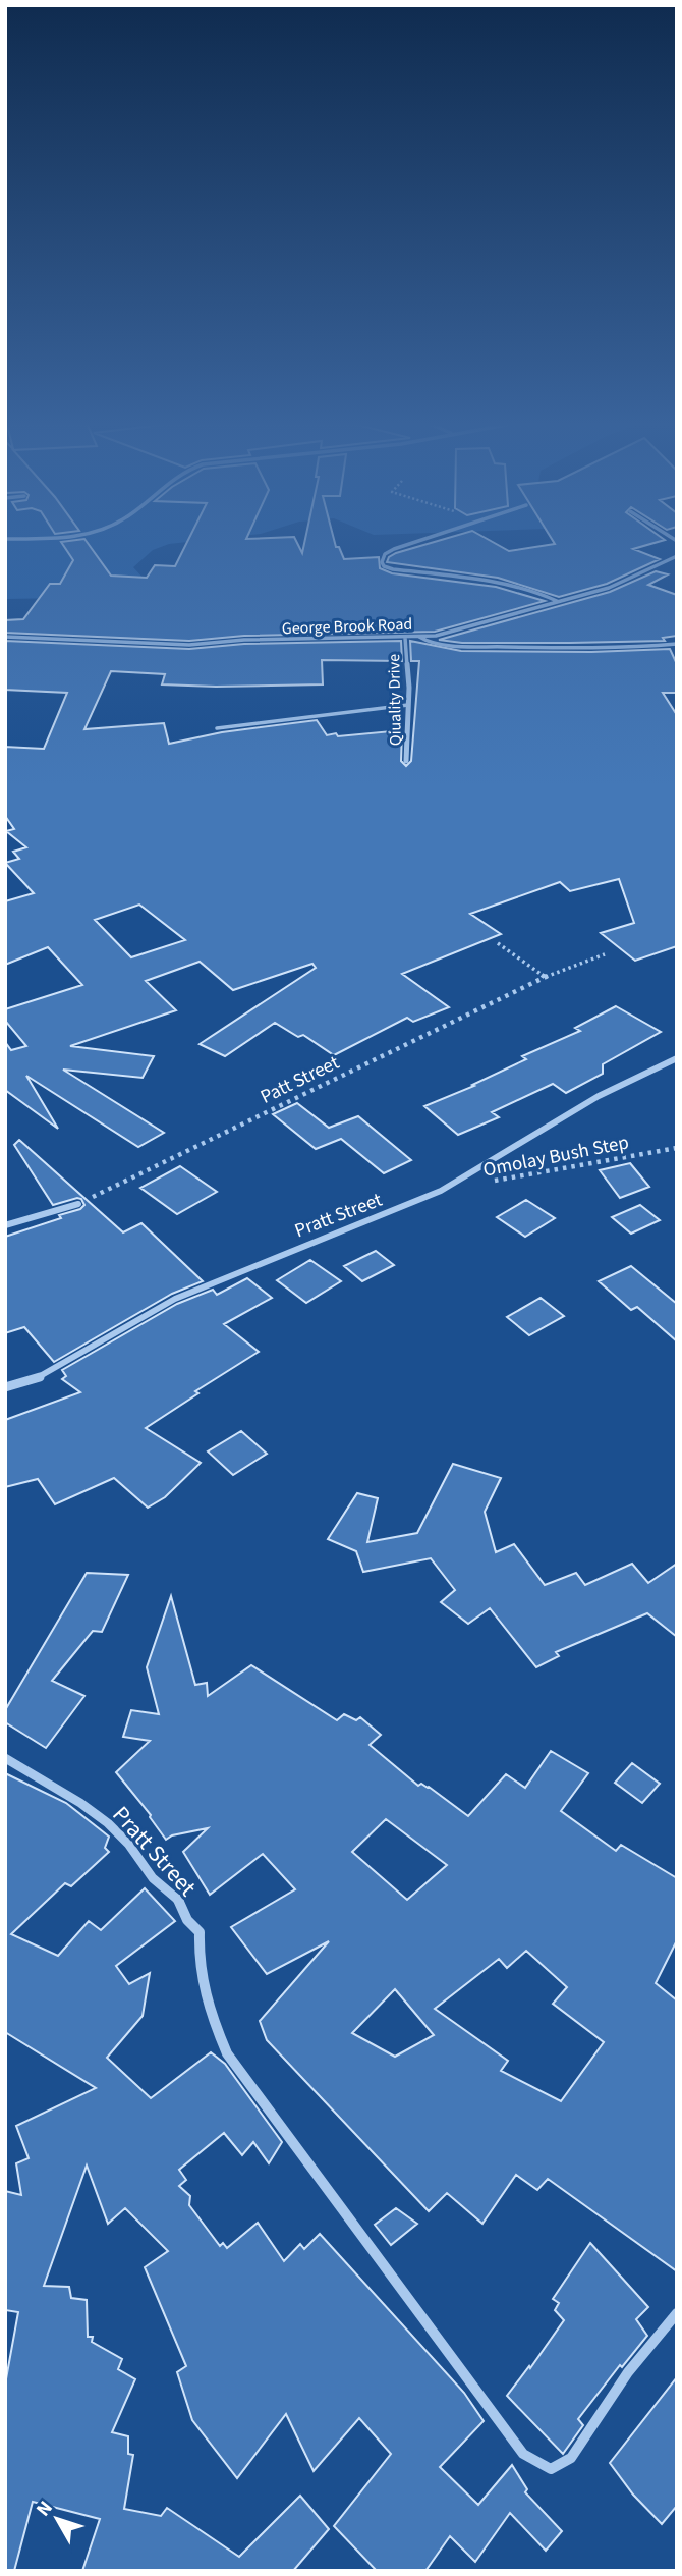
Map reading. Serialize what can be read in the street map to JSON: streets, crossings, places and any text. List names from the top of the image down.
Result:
{
  "streets": {
    "street": ["George Brook Road", "Qiuality Drive", "Pratt Street"],
    "path": ["Patt Street", "Omolay Bush Step"]
  },
  "crossings": [
    ["George Brook Road", "Qiuality Drive"]
  ],
  "north": "top left"
}
